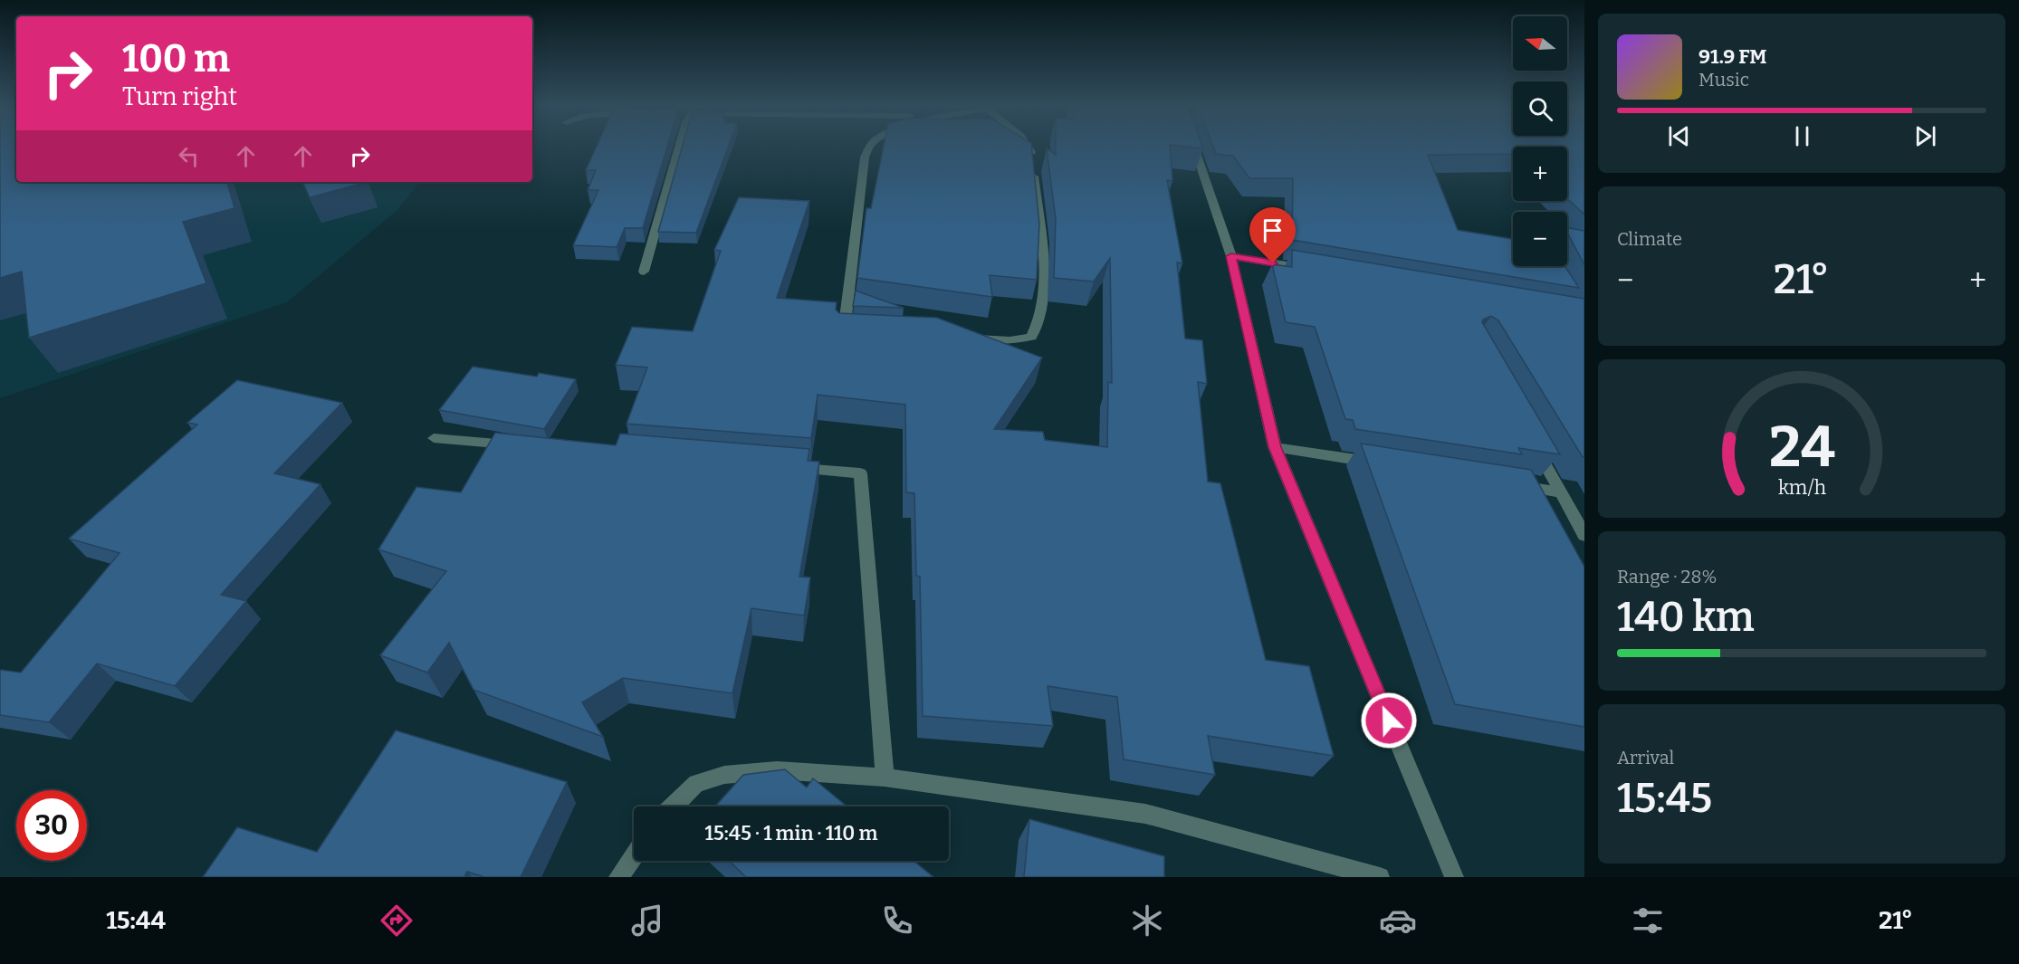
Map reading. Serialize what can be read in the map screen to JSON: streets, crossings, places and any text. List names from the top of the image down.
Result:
{
  "north": "left",
  "page": {
    "map_buttons": ["+", "−"],
    "turn": ["100 m", "Turn right"],
    "song": ["91.9 FM", "Music"],
    "tile": [
      "Climate",
      ["Range · 28%", "140 km"],
      ["Arrival", "15:45"]
    ],
    "heat": ["−", "21°", "+"],
    "limit": "30",
    "trip": "15:45 · 1 min · 110 m",
    "tabs": ["15:44", "21°"],
    "gauge": ["24", "km/h"]
  }
}
